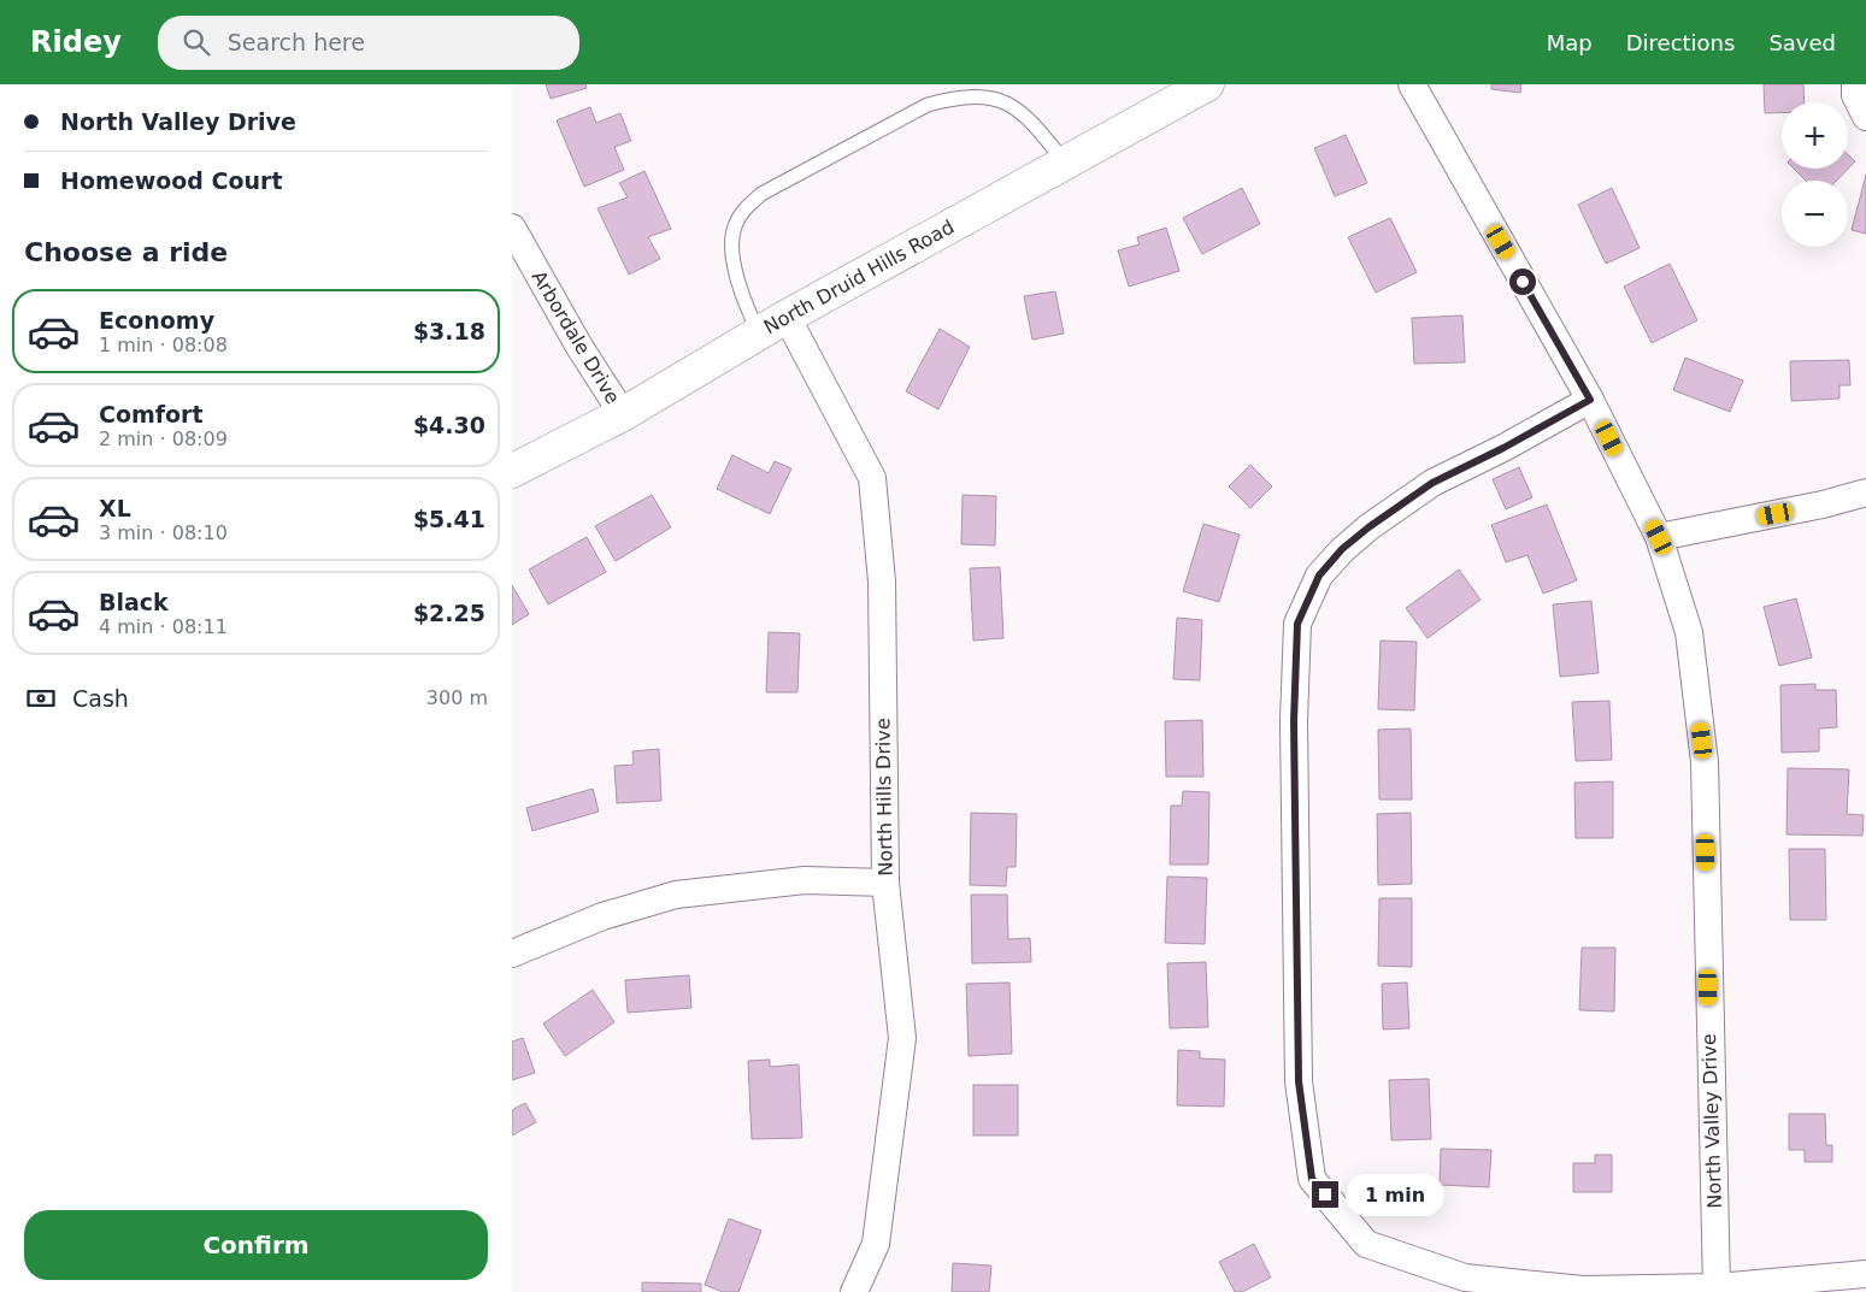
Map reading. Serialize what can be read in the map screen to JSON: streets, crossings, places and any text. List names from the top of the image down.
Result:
{
  "streets": {
    "main road": ["North Druid Hills Road"],
    "street": ["Arbordale Drive", "North Hills Drive", "North Valley Drive"]
  },
  "crossings": [
    ["North Druid Hills Road", "Arbordale Drive"],
    ["North Druid Hills Road", "North Hills Drive"]
  ],
  "page": {
    "header": "Ridey",
    "search": "Search here",
    "nav": ["Map", "Directions", "Saved"],
    "banner": ["North Valley Drive", "Homewood Court"],
    "map_buttons": ["+", "−"],
    "heading": "Choose a ride",
    "list": [
      {
        "name": "Economy",
        "note": "1 min · 08:08",
        "value": "$3.18"
      },
      {
        "name": "Comfort",
        "note": "2 min · 08:09",
        "value": "$4.30"
      },
      {
        "name": "XL",
        "note": "3 min · 08:10",
        "value": "$5.41"
      },
      {
        "name": "Black",
        "note": "4 min · 08:11",
        "value": "$2.25"
      }
    ],
    "pay": ["Cash", "300 m"],
    "bubble": "1 min",
    "buttons": "Confirm"
  }
}
